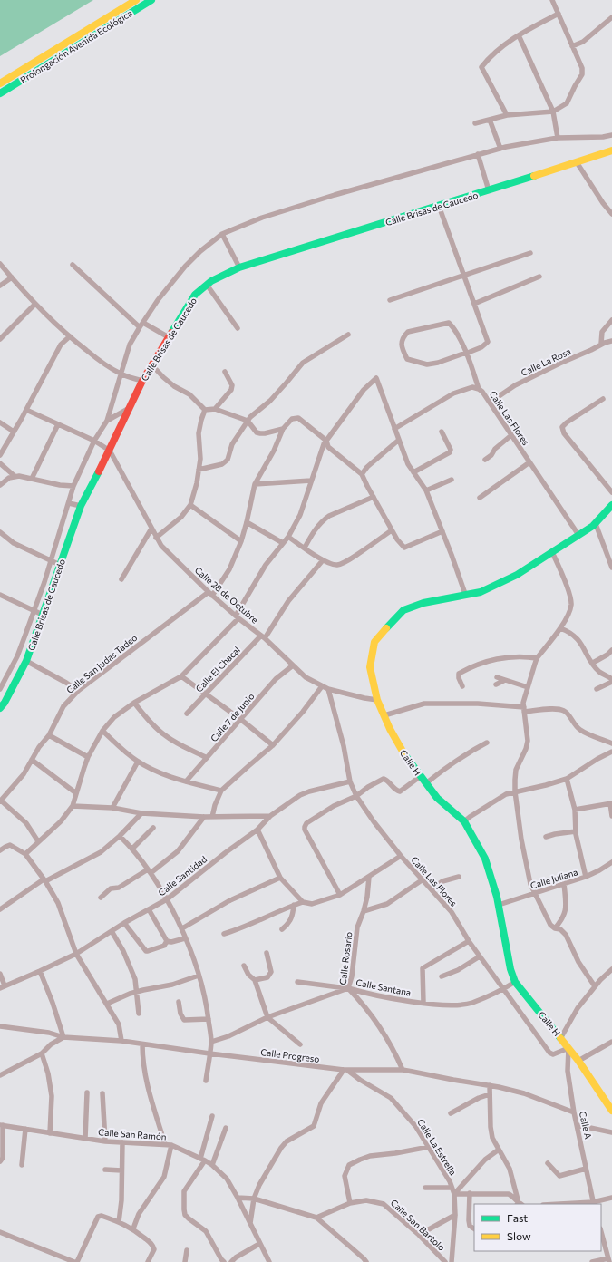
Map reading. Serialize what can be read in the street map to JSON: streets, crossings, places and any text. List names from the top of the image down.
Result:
{
  "streets": {
    "street": [
      "Prolongación Avenida Ecológica",
      "Calle Brisas de Caucedo",
      "Calle La Rosa",
      "Calle Las Flores",
      "Calle 28 de Octubre",
      "Calle San Judas Tadeo",
      "Calle El Chacal",
      "Calle 7 de Junio",
      "Calle H",
      "Calle Santidad",
      "Calle Juliana",
      "Calle Rosario",
      "Calle Santana",
      "Calle Progreso",
      "Calle A",
      "Calle San Ramón",
      "Calle La Estrella",
      "Calle San Bartolo"
    ]
  },
  "crossings": [
    ["Calle Brisas de Caucedo", "Calle 28 de Octubre"],
    ["Calle La Rosa", "Calle Las Flores"],
    ["Calle Las Flores", "Calle 28 de Octubre"],
    ["Calle Las Flores", "Calle H"],
    ["Calle Las Flores", "Calle Santidad"],
    ["Calle Las Flores", "Calle Santana"],
    ["Calle Las Flores", "Calle A"],
    ["Calle 28 de Octubre", "Calle San Judas Tadeo"],
    ["Calle 28 de Octubre", "Calle El Chacal"],
    ["Calle 28 de Octubre", "Calle 7 de Junio"],
    ["Calle 28 de Octubre", "Calle H"],
    ["Calle H", "Calle Juliana"],
    ["Calle H", "Calle Santana"],
    ["Calle H", "Calle A"],
    ["Calle Rosario", "Calle Santana"],
    ["Calle Rosario", "Calle Progreso"],
    ["Calle Progreso", "Calle A"],
    ["Calle Progreso", "Calle La Estrella"]
  ],
  "legend": ["Fast", "Slow"]
}
